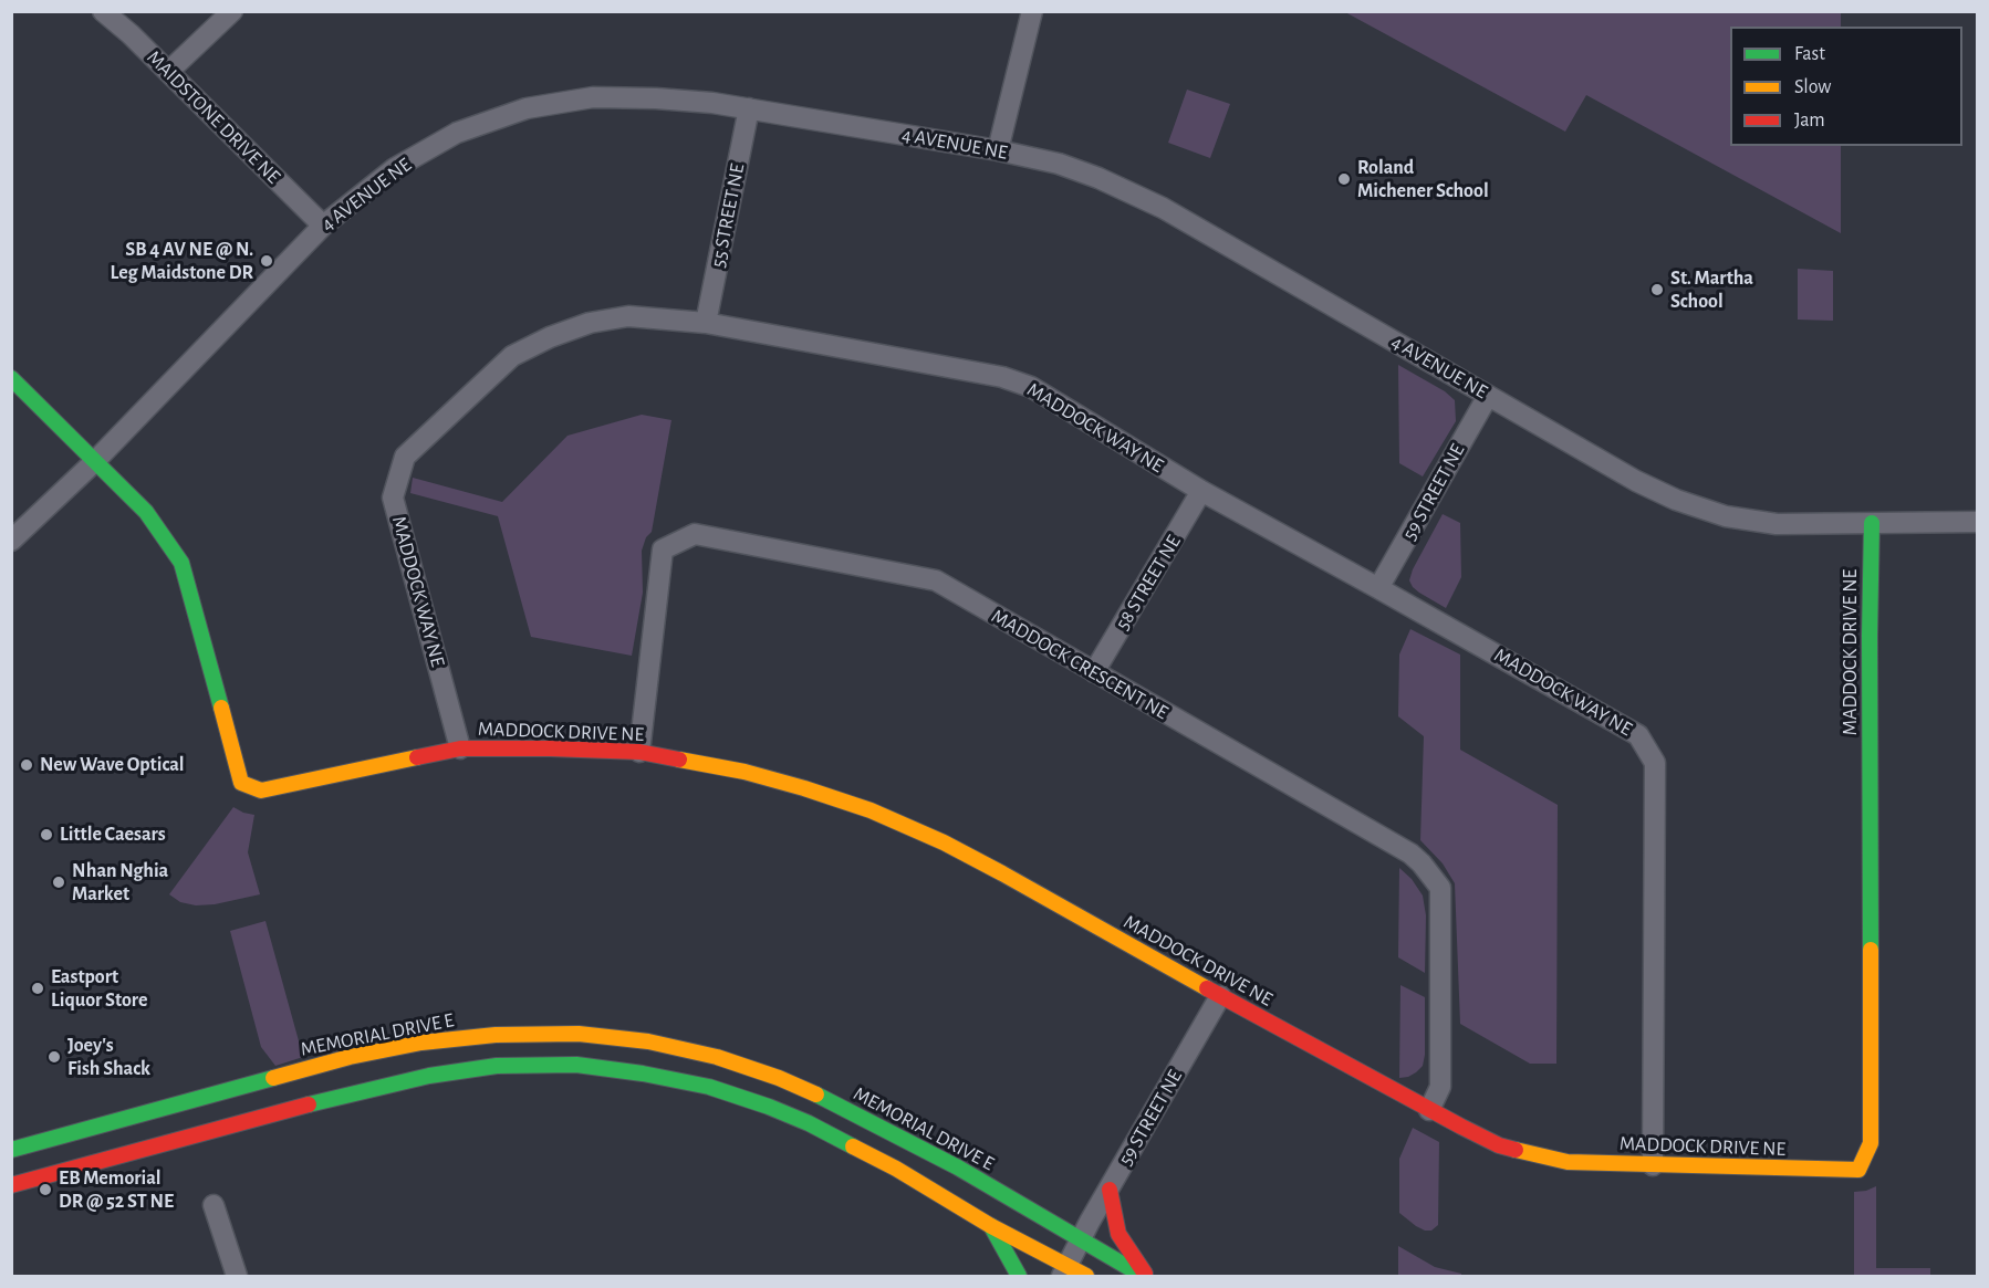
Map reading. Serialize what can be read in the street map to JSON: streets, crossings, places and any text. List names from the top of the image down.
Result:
{
  "streets": {
    "street": [
      "MAIDSTONE DRIVE NE",
      "4 AVENUE NE",
      "55 STREET NE",
      "MADDOCK WAY NE",
      "59 STREET NE",
      "58 STREET NE",
      "MADDOCK DRIVE NE",
      "MADDOCK CRESCENT NE",
      "MEMORIAL DRIVE E"
    ]
  },
  "crossings": [
    ["MAIDSTONE DRIVE NE", "4 AVENUE NE"],
    ["4 AVENUE NE", "55 STREET NE"],
    ["4 AVENUE NE", "59 STREET NE"],
    ["4 AVENUE NE", "MADDOCK DRIVE NE"],
    ["55 STREET NE", "MADDOCK WAY NE"],
    ["MADDOCK WAY NE", "59 STREET NE"],
    ["MADDOCK WAY NE", "58 STREET NE"],
    ["MADDOCK WAY NE", "MADDOCK DRIVE NE"],
    ["59 STREET NE", "MADDOCK DRIVE NE"],
    ["59 STREET NE", "MEMORIAL DRIVE E"],
    ["58 STREET NE", "MADDOCK CRESCENT NE"],
    ["MADDOCK DRIVE NE", "MADDOCK CRESCENT NE"]
  ],
  "places": [
    "Roland Michener School",
    "SB 4 AV NE @ N. Leg Maidstone DR",
    "St. Martha School",
    "New Wave Optical",
    "Little Caesars",
    "Nhan Nghia Market",
    "Eastport Liquor Store",
    "Joey's Fish Shack",
    "EB Memorial DR @ 52 ST NE"
  ],
  "legend": ["Fast", "Slow", "Jam"]
}
